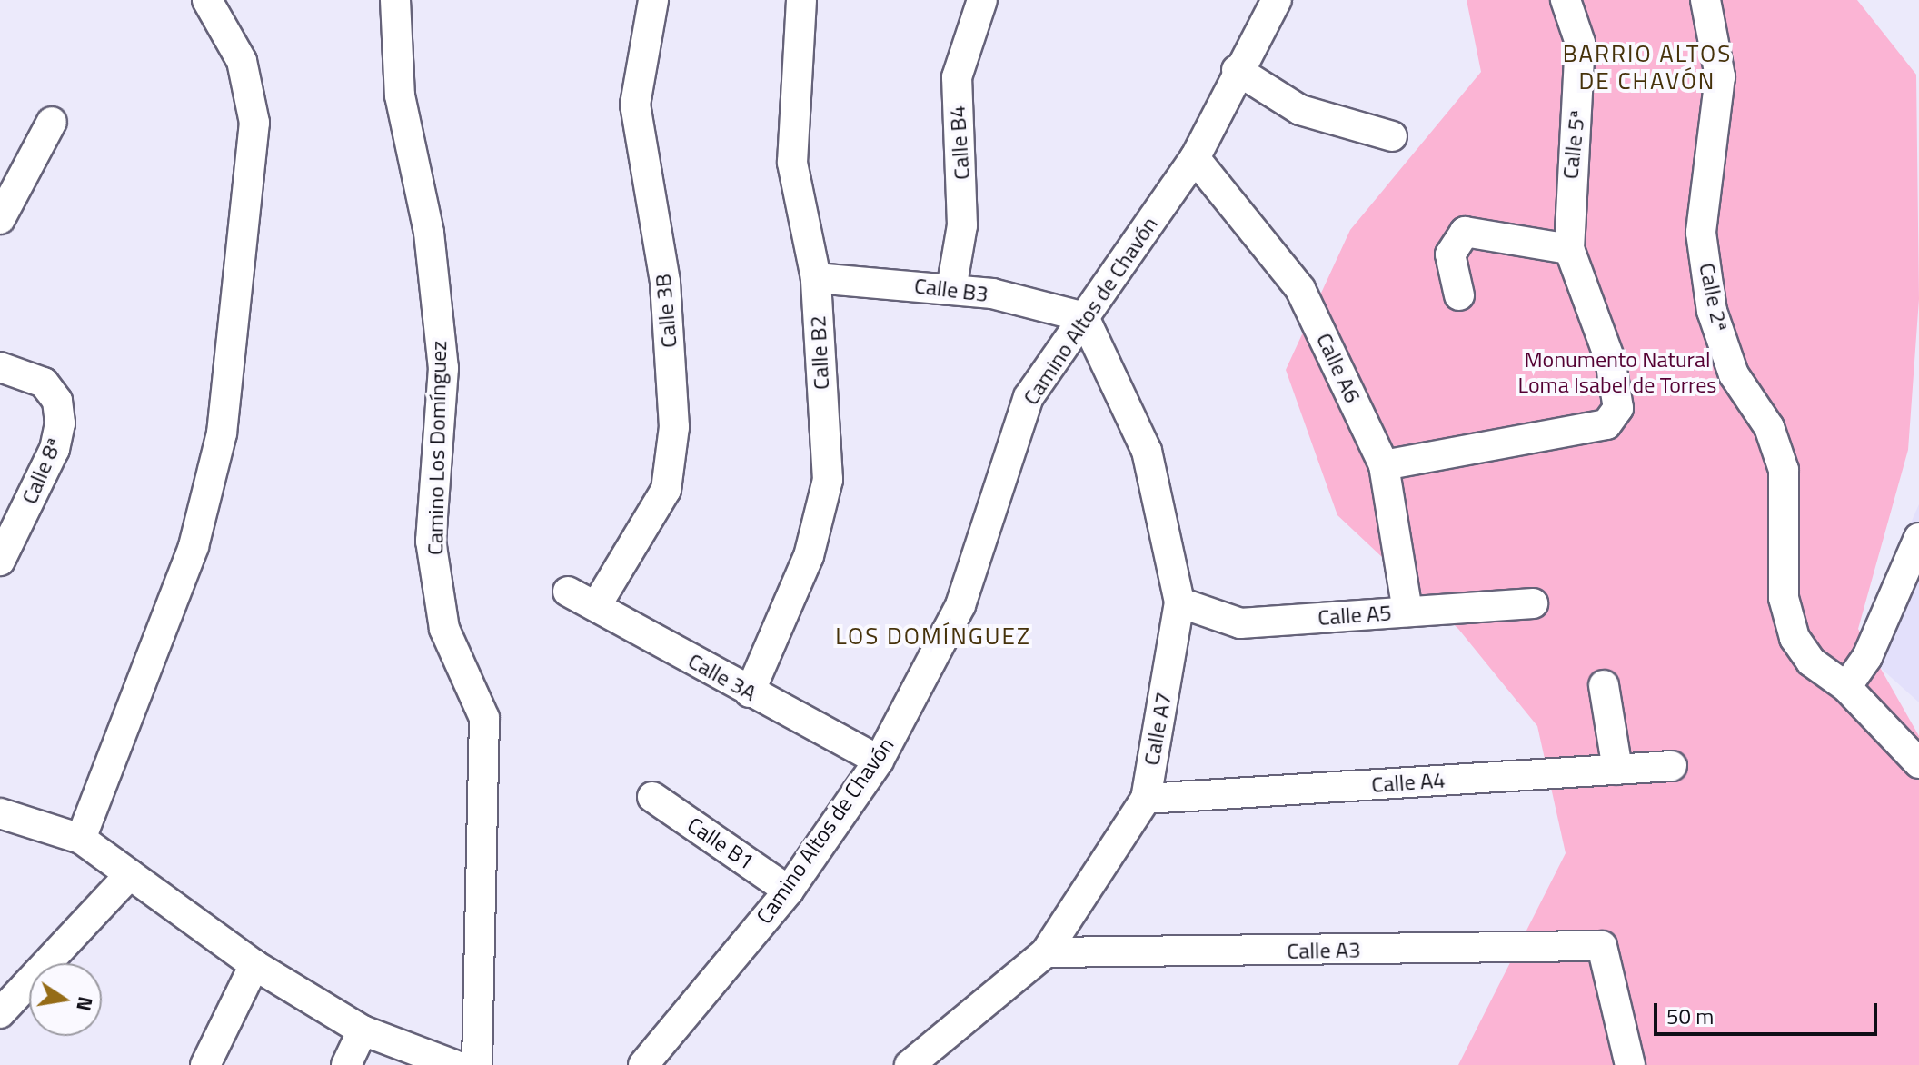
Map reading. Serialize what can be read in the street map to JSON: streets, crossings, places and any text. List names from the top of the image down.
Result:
{
  "streets": {
    "street": [
      "Calle B4",
      "Calle 5ª",
      "Calle B3",
      "Calle 2ª",
      "Calle 3B",
      "Camino Altos de Chavón",
      "Calle B2",
      "Calle A6",
      "Camino Los Domínguez",
      "Calle 8ª",
      "Calle A5",
      "Calle 3A",
      "Calle A7",
      "Calle A4",
      "Calle B1",
      "Calle A3"
    ]
  },
  "crossings": [
    ["Calle B4", "Calle B3"],
    ["Calle B3", "Camino Altos de Chavón"],
    ["Calle B3", "Calle B2"],
    ["Calle B3", "Calle A7"],
    ["Calle 3B", "Calle 3A"],
    ["Camino Altos de Chavón", "Calle A6"],
    ["Camino Altos de Chavón", "Calle 3A"],
    ["Camino Altos de Chavón", "Calle A7"],
    ["Camino Altos de Chavón", "Calle B1"],
    ["Calle B2", "Calle 3A"],
    ["Calle A6", "Calle A5"],
    ["Calle A5", "Calle A7"],
    ["Calle A7", "Calle A4"],
    ["Calle A7", "Calle A3"]
  ],
  "districts": ["BARRIO ALTOS DE CHAVÓN", "LOS DOMÍNGUEZ"],
  "parks": ["Monumento Natural Loma Isabel de Torres"],
  "scale_bar": "50 m",
  "north": "right"
}
